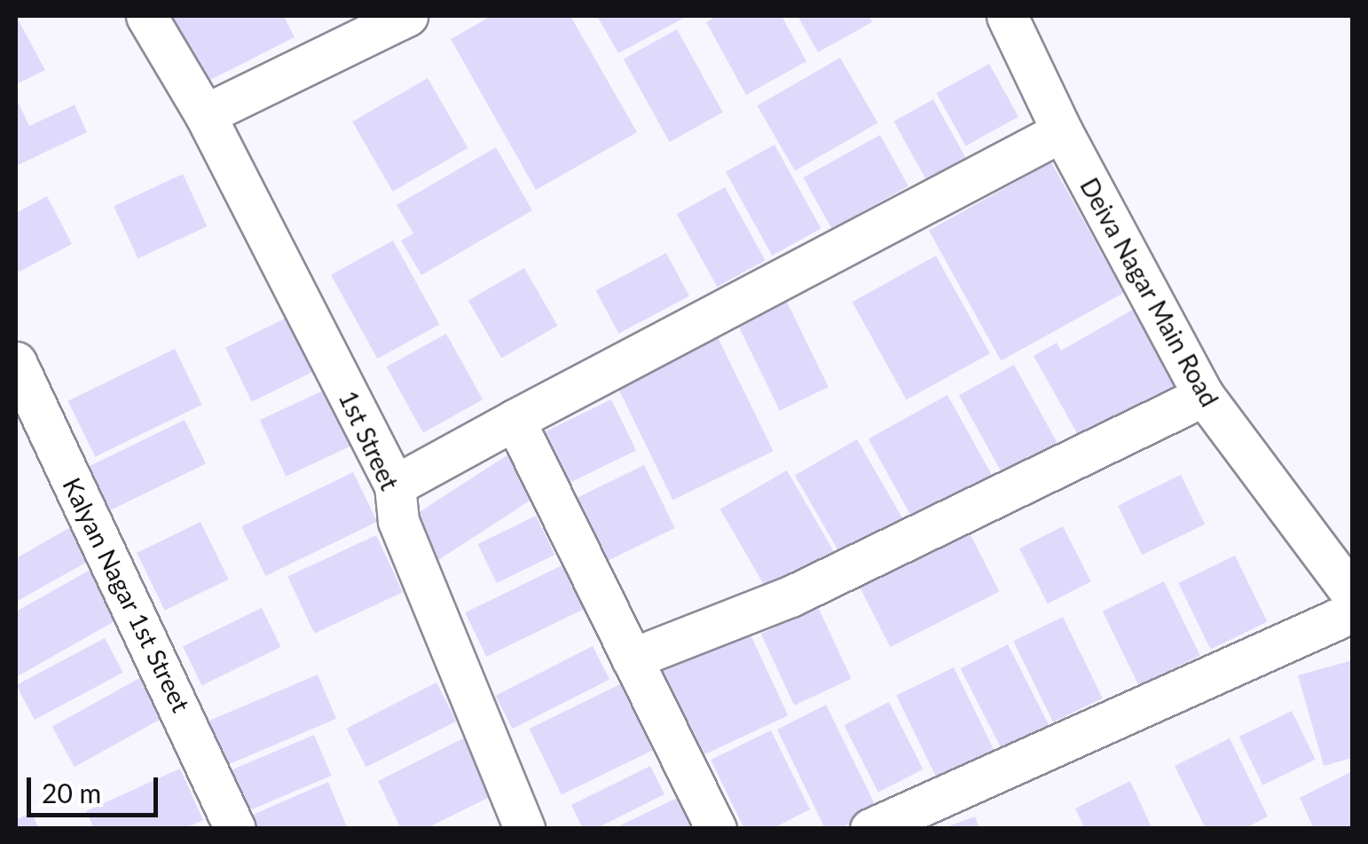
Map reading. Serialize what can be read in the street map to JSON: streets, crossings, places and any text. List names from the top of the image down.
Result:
{
  "streets": {
    "street": ["Deiva Nagar Main Road", "1st Street", "Kalyan Nagar 1st Street"]
  },
  "scale_bar": "20 m"
}
